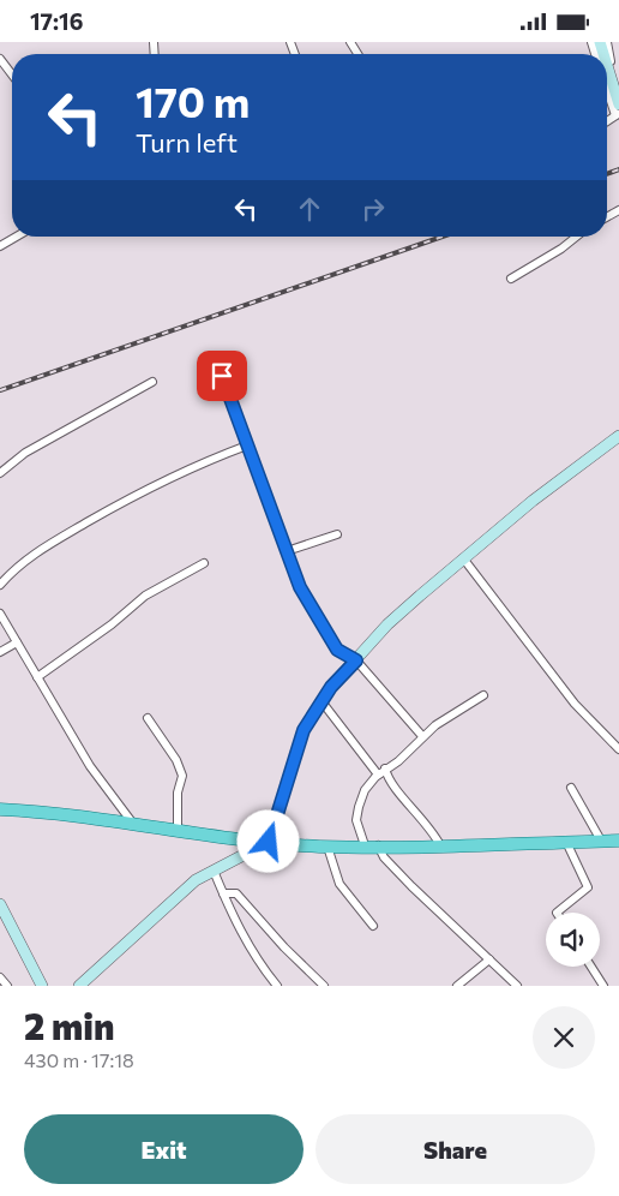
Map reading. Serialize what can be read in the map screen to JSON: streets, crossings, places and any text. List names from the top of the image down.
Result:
{
  "page": {
    "status": "17:16",
    "turn": ["170 m", "Turn left"],
    "heading": ["2 min", "430 m · 17:18"],
    "buttons": ["Exit", "Share"]
  }
}
